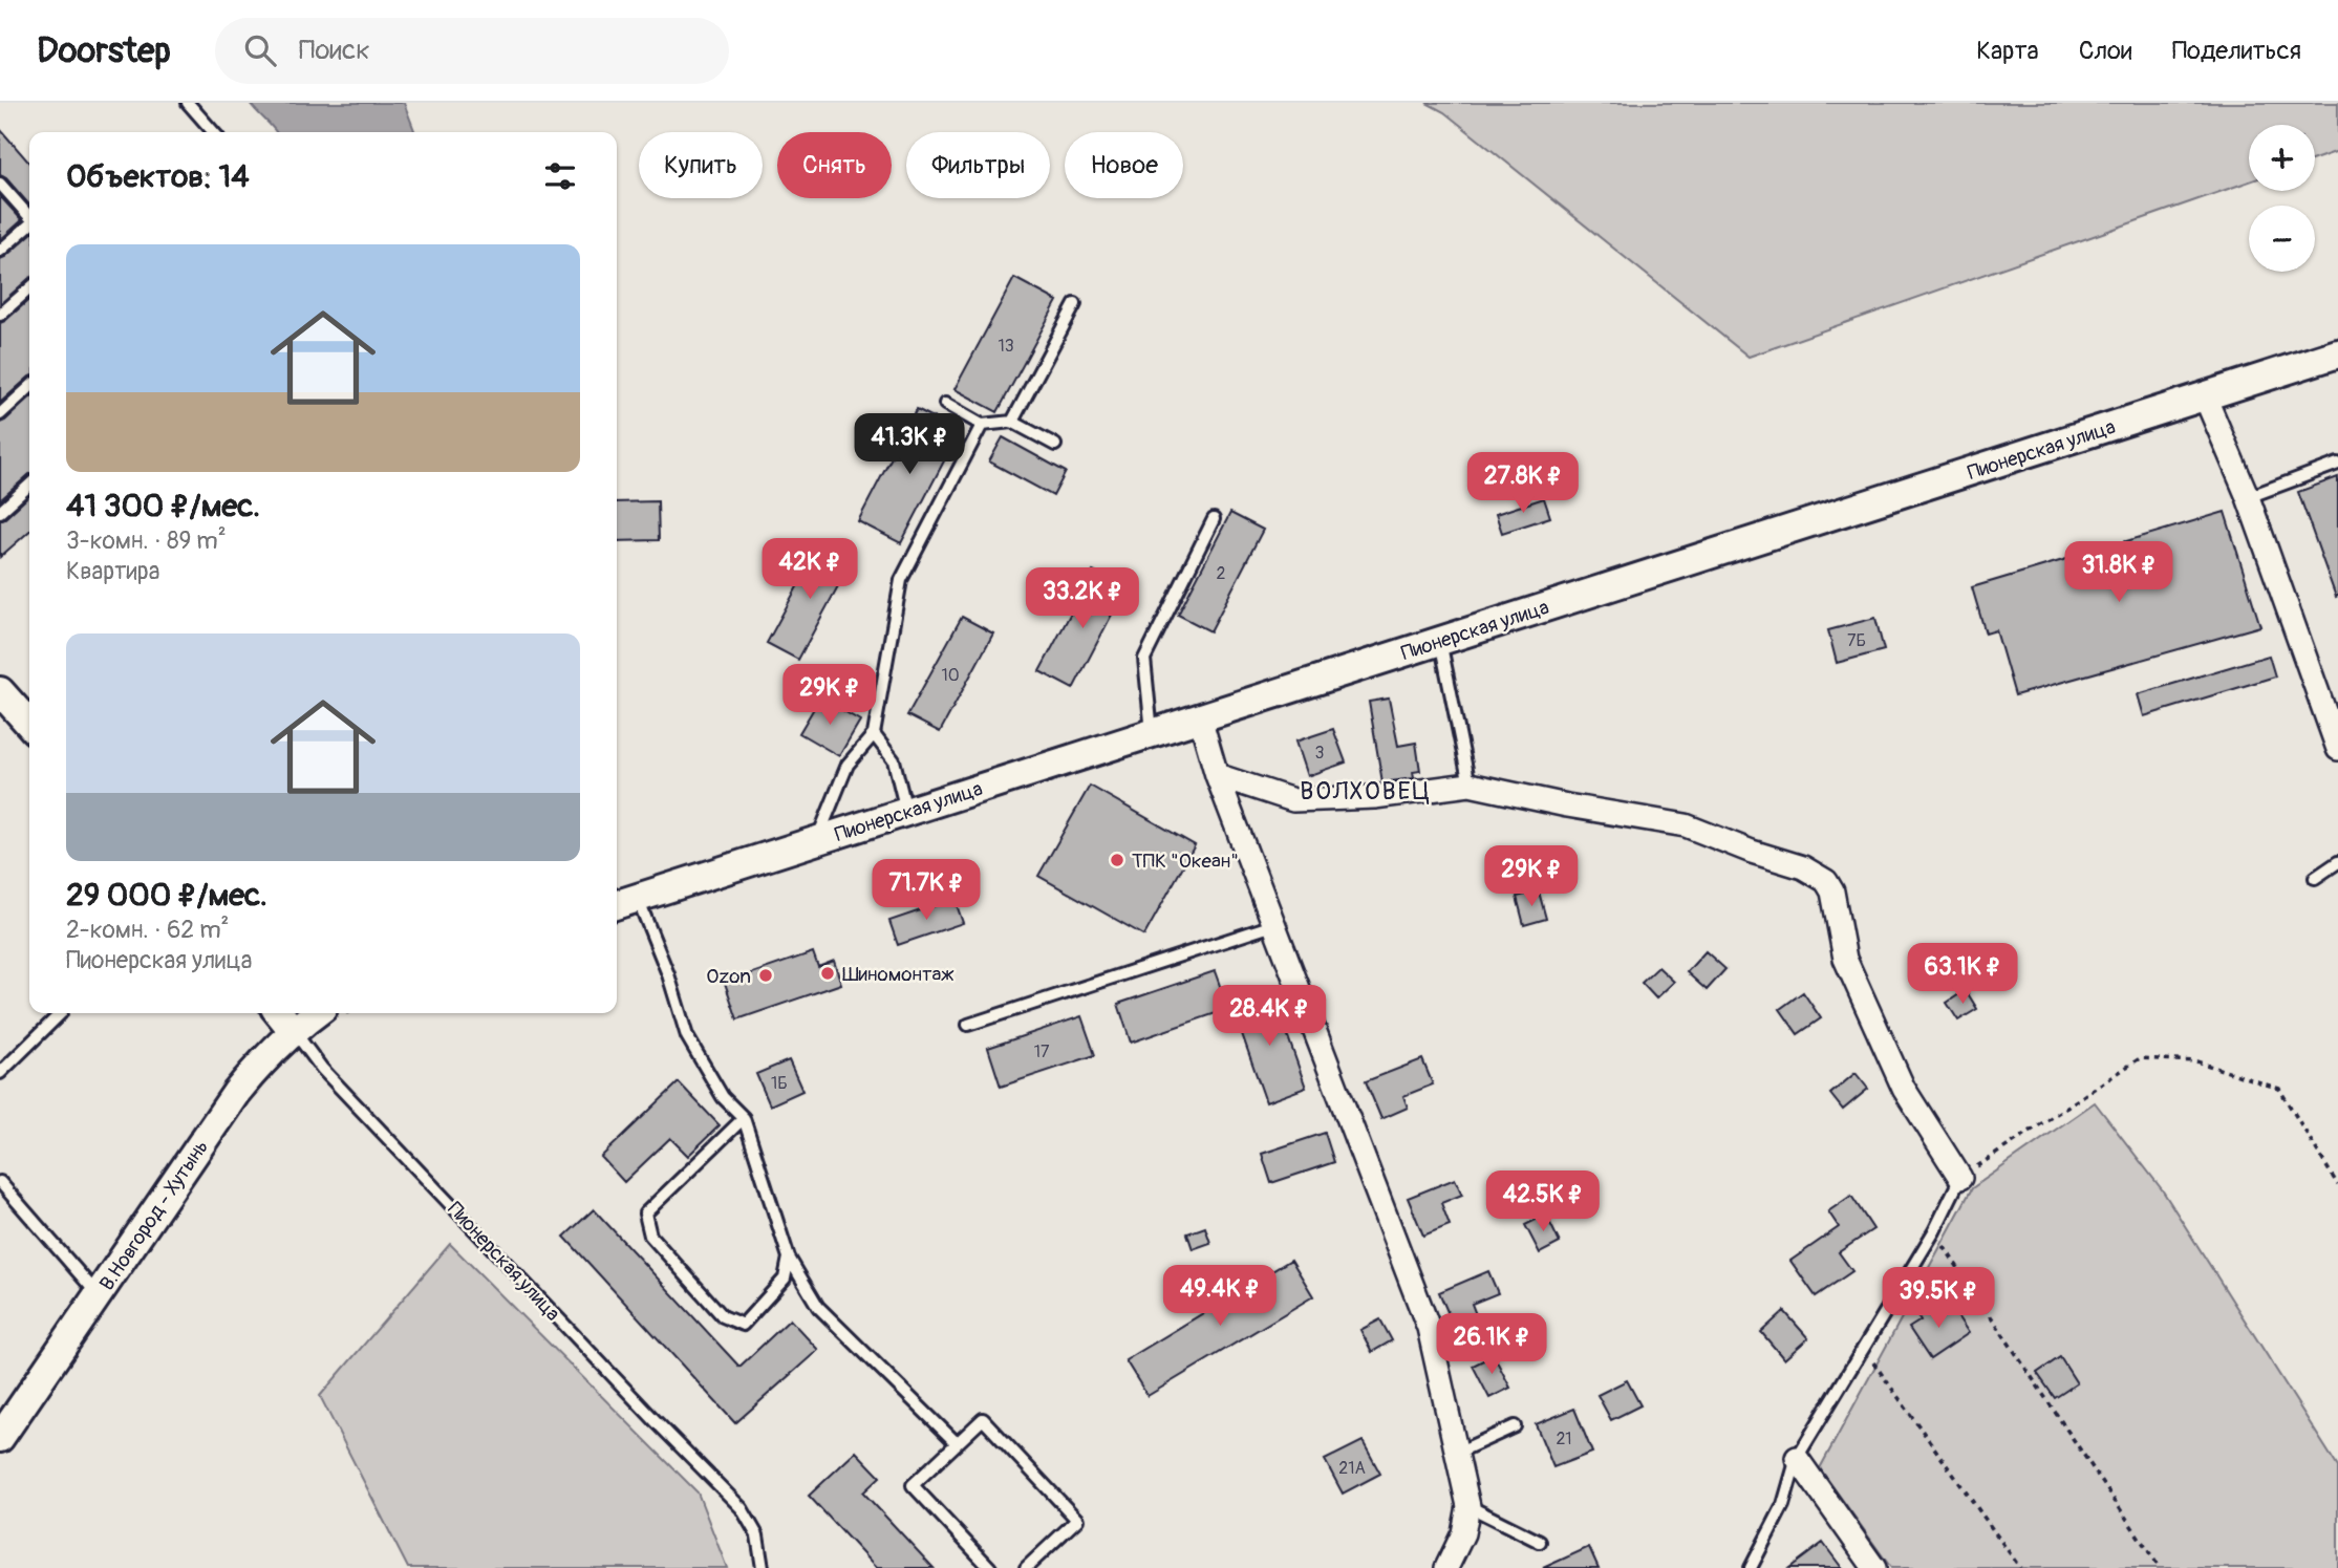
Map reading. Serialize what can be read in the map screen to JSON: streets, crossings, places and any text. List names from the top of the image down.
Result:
{
  "streets": {
    "street": ["Пионерская улица", "В.Новгород - Хутынь"]
  },
  "crossings": [
    ["Пионерская улица", "В.Новгород - Хутынь"]
  ],
  "districts": ["ВОЛХОВЕЦ"],
  "places": ["ТПК \"Океан\"", "Шиномонтаж", "Ozon"],
  "house_numbers": [
    "13",
    "2",
    "7Б",
    "10",
    "3",
    "17",
    "1Б",
    "21",
    "21А"
  ],
  "page": {
    "header": "Doorstep",
    "search": "Поиск",
    "nav": ["Карта", "Слои", "Поделиться"],
    "map_buttons": ["+", "−"],
    "chip": [
      "Купить",
      "Снять",
      "Фильтры",
      "Новое"
    ],
    "heading": "Объектов: 14",
    "list": [
      {
        "name": "41 300 ₽/мес.",
        "note": "3-комн. · 89 m² · Квартира"
      },
      {
        "name": "29 000 ₽/мес.",
        "note": "2-комн. · 62 m² · Пионерская улица"
      }
    ],
    "price": [
      "41.3K ₽",
      "27.8K ₽",
      "42K ₽",
      "31.8K ₽",
      "33.2K ₽",
      "29K ₽",
      "29K ₽",
      "71.7K ₽",
      "63.1K ₽",
      "28.4K ₽",
      "42.5K ₽",
      "49.4K ₽",
      "39.5K ₽",
      "26.1K ₽"
    ]
  }
}
